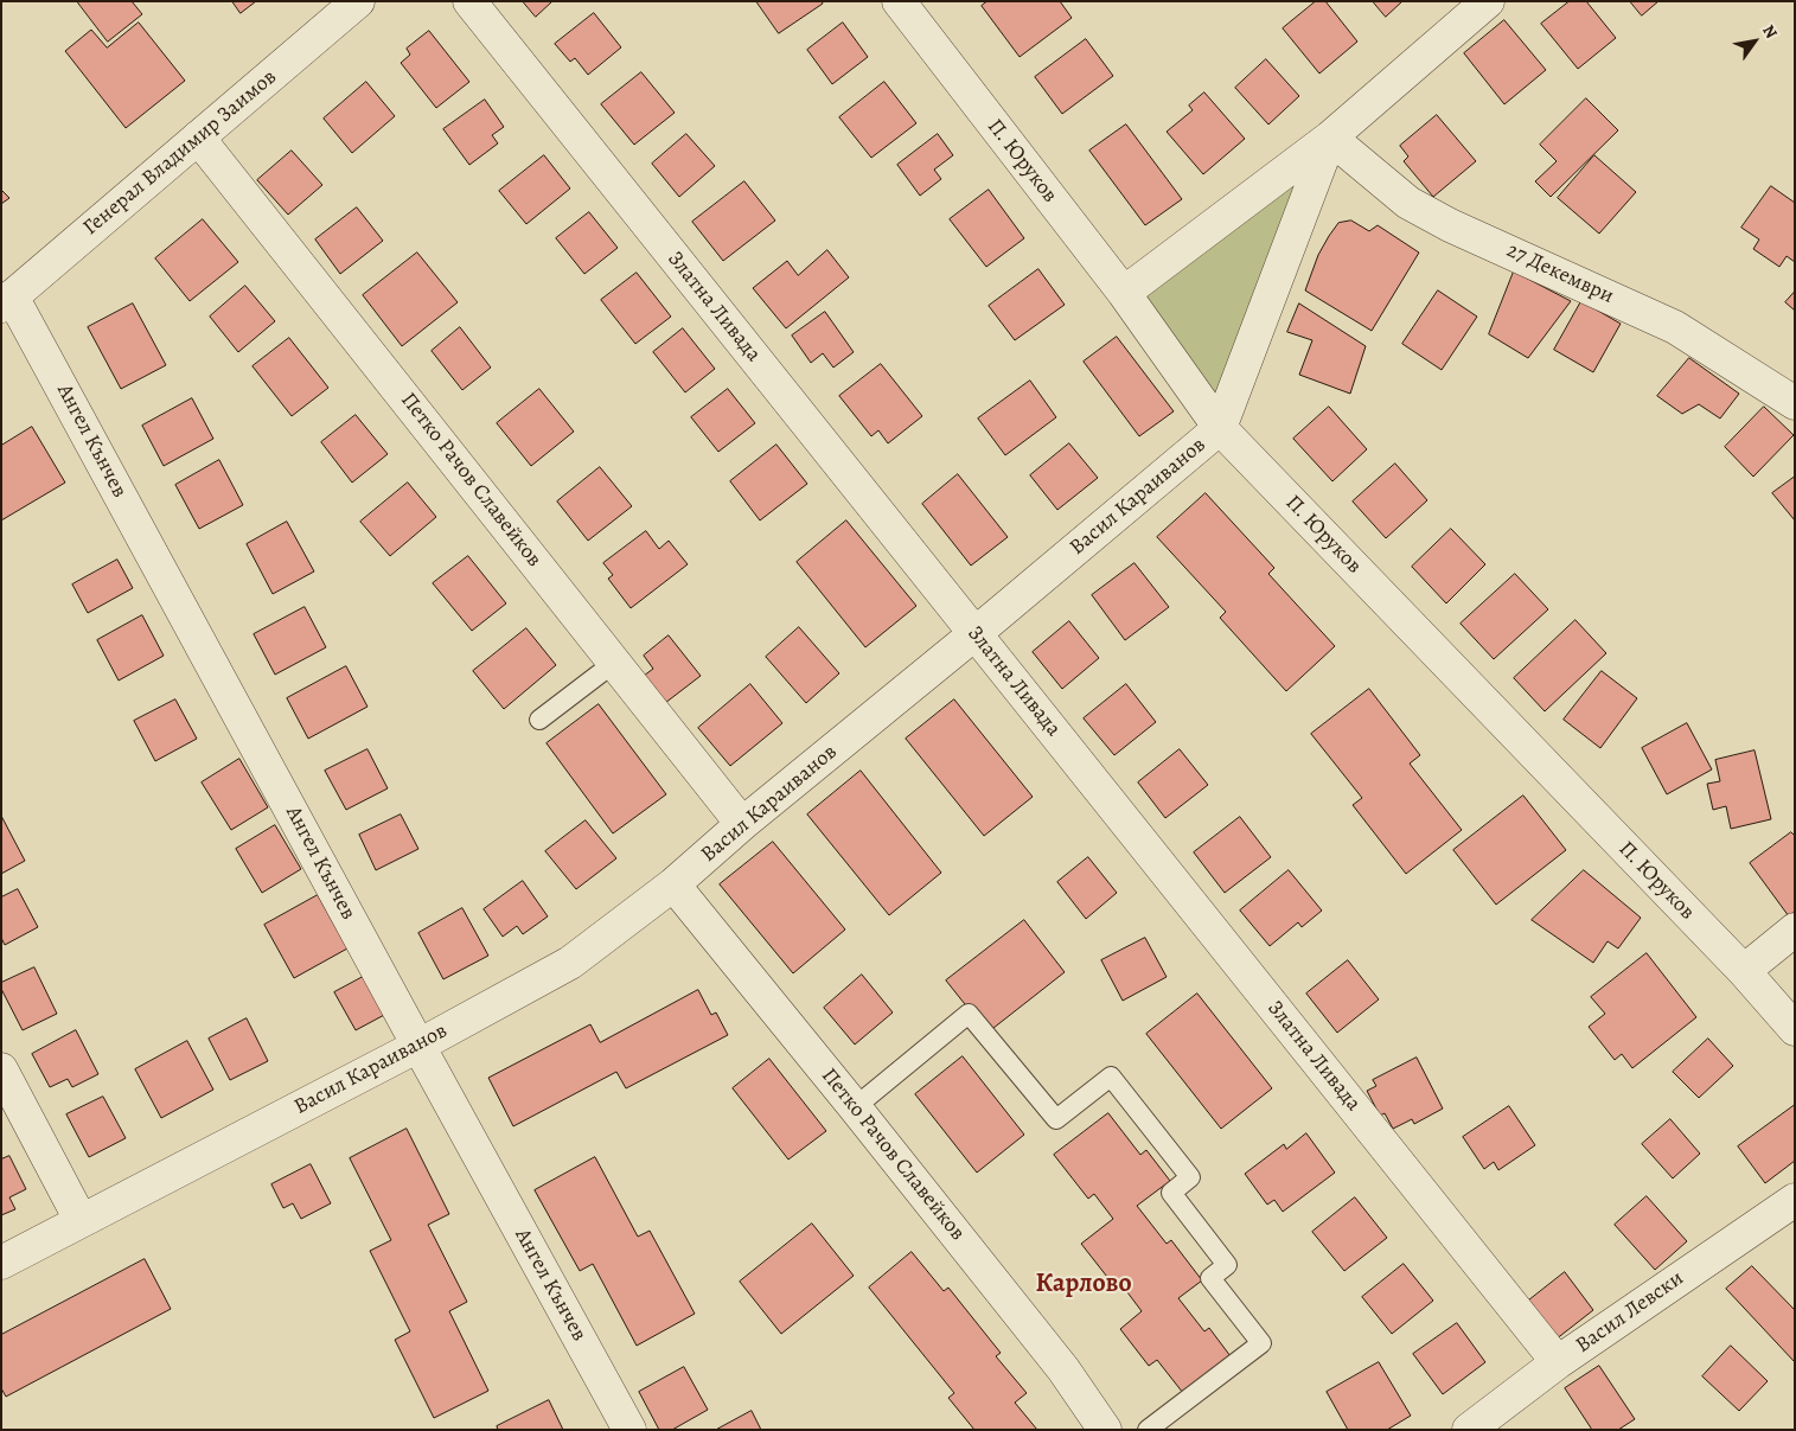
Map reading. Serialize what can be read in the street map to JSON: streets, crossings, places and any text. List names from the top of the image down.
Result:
{
  "streets": {
    "street": [
      "Генерал Владимир Заимов",
      "П. Юруков",
      "27 Декември",
      "Златна Ливада",
      "Ангел Кънчев",
      "Петко Рачов Славейков",
      "Васил Караиванов",
      "Васил Левски"
    ]
  },
  "crossings": [
    ["Генерал Владимир Заимов", "Ангел Кънчев"],
    ["Генерал Владимир Заимов", "Петко Рачов Славейков"],
    ["П. Юруков", "Васил Караиванов"],
    ["27 Декември", "Васил Караиванов"],
    ["Златна Ливада", "Васил Караиванов"],
    ["Златна Ливада", "Васил Левски"],
    ["Ангел Кънчев", "Васил Караиванов"],
    ["Петко Рачов Славейков", "Васил Караиванов"]
  ],
  "districts": ["Карлово"],
  "north": "top right"
}
